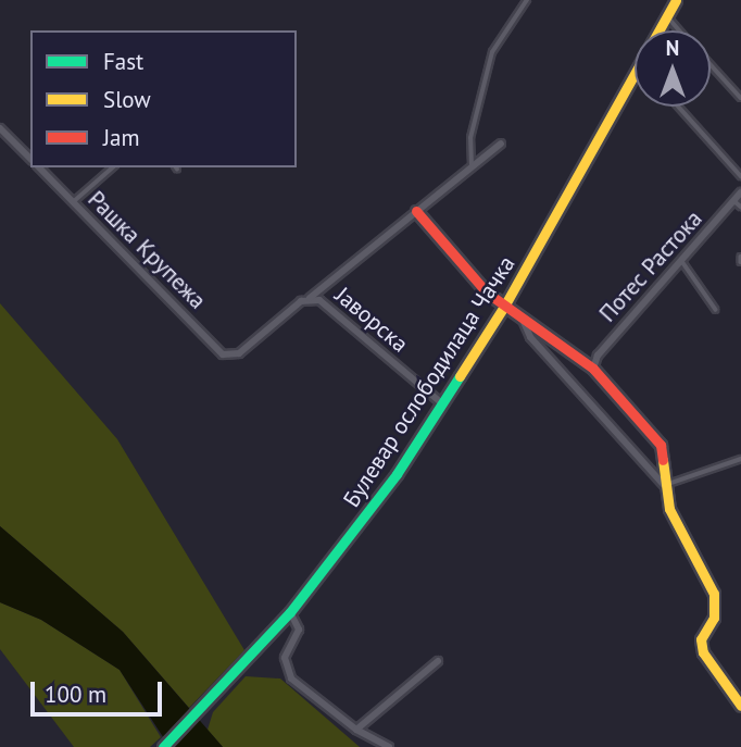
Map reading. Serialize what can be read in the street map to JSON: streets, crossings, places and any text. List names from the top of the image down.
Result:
{
  "streets": {
    "main road": ["Булевар ослободилаца Чачка"],
    "street": ["Рашка Крупежа", "Потес Растока", "Јаворска"]
  },
  "crossings": [
    ["Рашка Крупежа", "Јаворска"],
    ["Јаворска", "Булевар ослободилаца Чачка"]
  ],
  "legend": ["Fast", "Slow", "Jam"],
  "scale_bar": "100 m",
  "north": "top"
}
